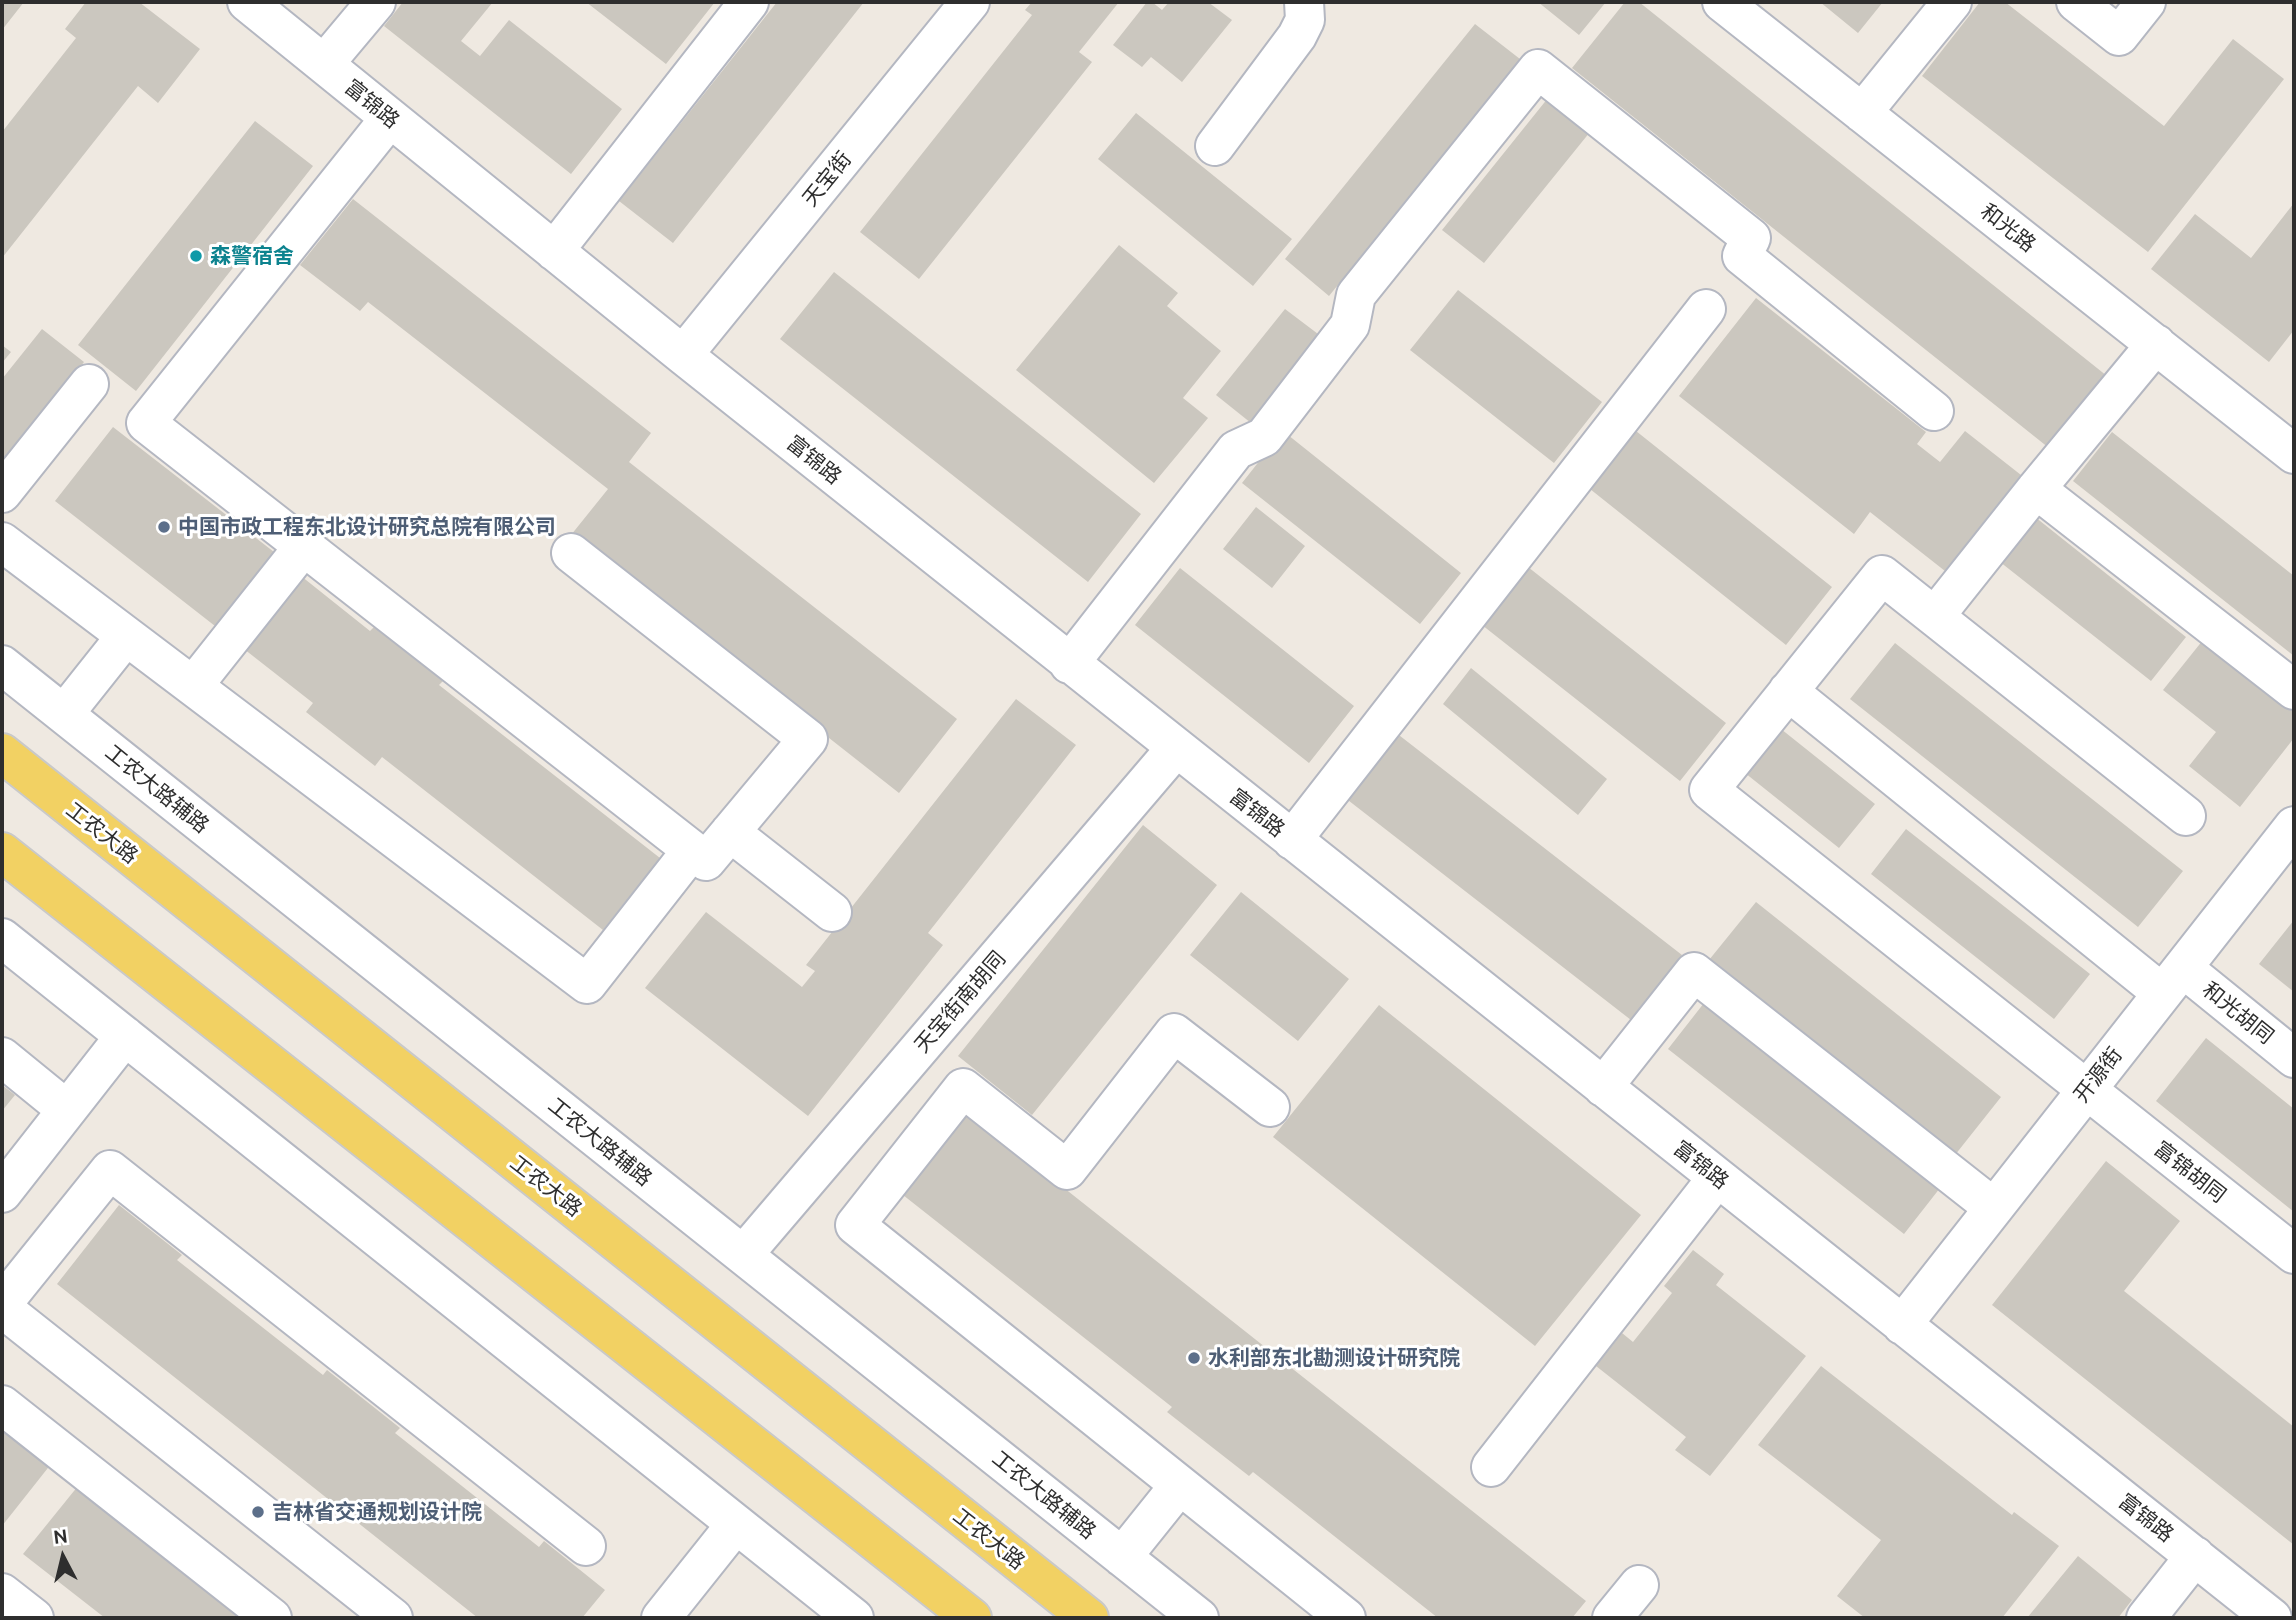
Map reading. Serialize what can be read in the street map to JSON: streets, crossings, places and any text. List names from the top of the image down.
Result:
{
  "streets": {
    "main road": ["工农大路"],
    "street": [
      "富锦路",
      "天宝街",
      "和光路",
      "工农大路辅路",
      "天宝街南胡同",
      "和光胡同",
      "开源街",
      "富锦胡同"
    ]
  },
  "crossings": [
    ["富锦路", "天宝街"],
    ["富锦路", "天宝街南胡同"],
    ["富锦路", "开源街"],
    ["工农大路辅路", "天宝街南胡同"],
    ["和光胡同", "开源街"],
    ["和光胡同", "富锦胡同"],
    ["开源街", "富锦胡同"]
  ],
  "places": [
    "森警宿舍",
    "中国市政工程东北设计研究总院有限公司",
    "水利部东北勘测设计研究院",
    "吉林省交通规划设计院"
  ],
  "north": "top"
}
